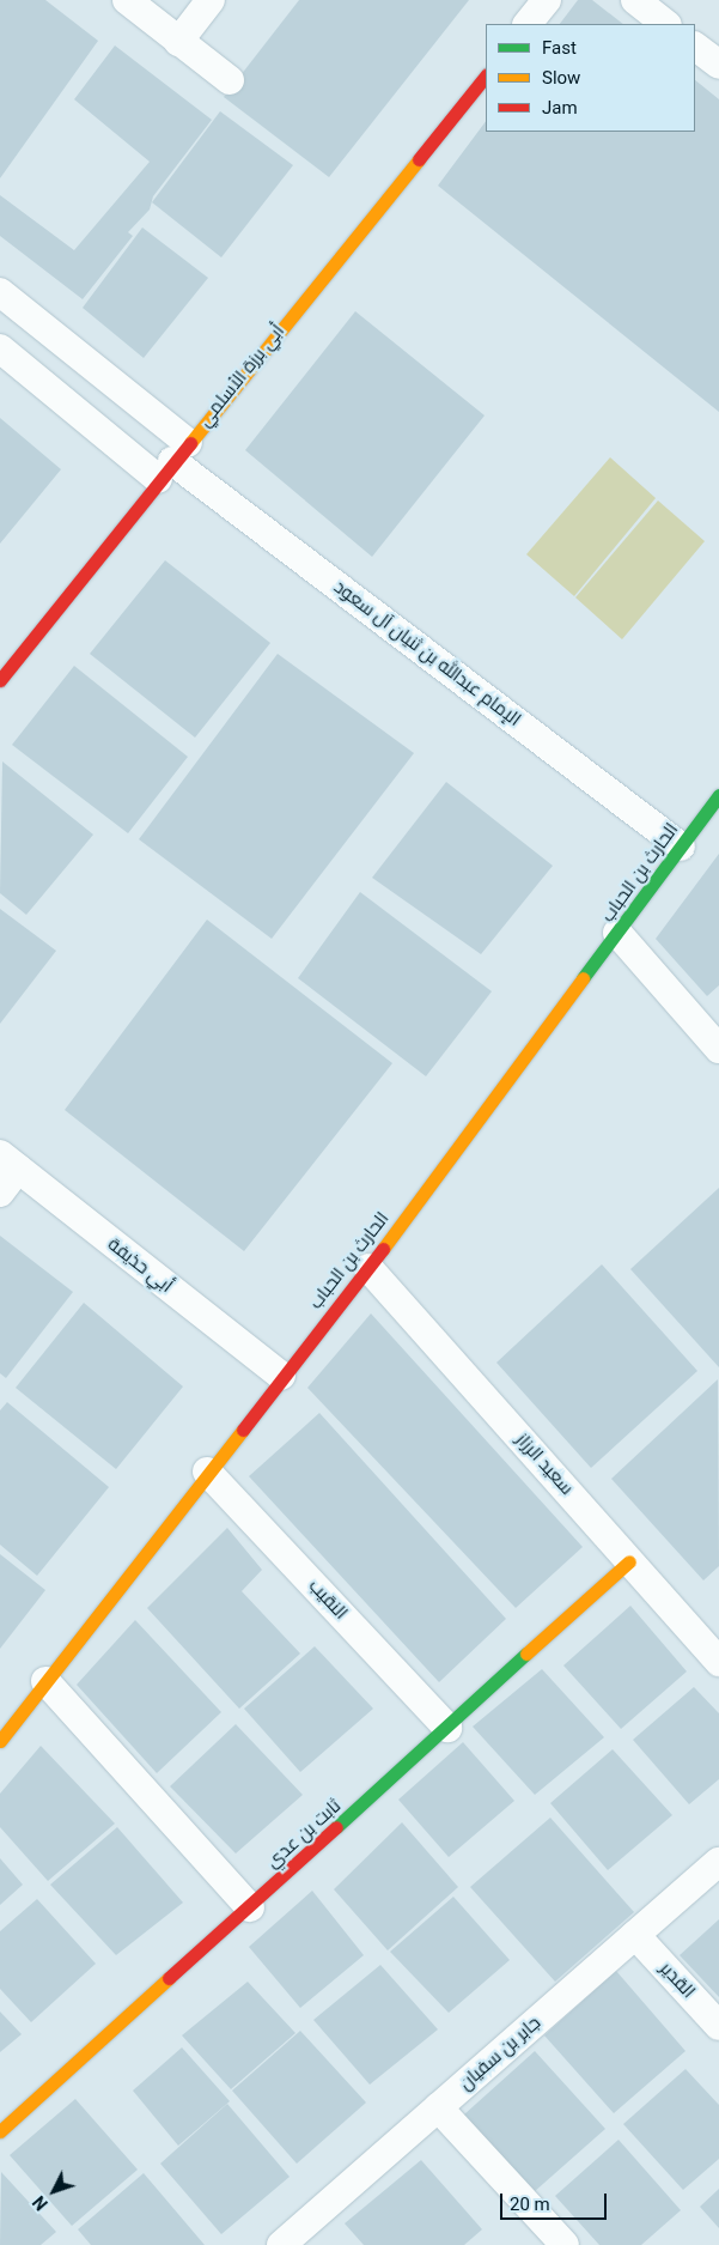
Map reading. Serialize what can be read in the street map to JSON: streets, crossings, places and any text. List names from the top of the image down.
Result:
{
  "streets": {
    "street": [
      "أبي برزة الأسلمي",
      "الإمام عبدالله بن ثنيان آل سعود",
      "الحارث بن الحباب",
      "أبي حذيفة",
      "سعيد الرزاز",
      "النقيب",
      "ثابت بن عدي",
      "القدير",
      "جابر بن سفيان"
    ]
  },
  "crossings": [
    ["أبي برزة الأسلمي", "الإمام عبدالله بن ثنيان آل سعود"],
    ["الإمام عبدالله بن ثنيان آل سعود", "الحارث بن الحباب"],
    ["الحارث بن الحباب", "أبي حذيفة"],
    ["الحارث بن الحباب", "سعيد الرزاز"],
    ["الحارث بن الحباب", "النقيب"],
    ["سعيد الرزاز", "ثابت بن عدي"],
    ["النقيب", "ثابت بن عدي"],
    ["القدير", "جابر بن سفيان"]
  ],
  "legend": ["Fast", "Slow", "Jam"],
  "scale_bar": "20 m",
  "north": "bottom left"
}
